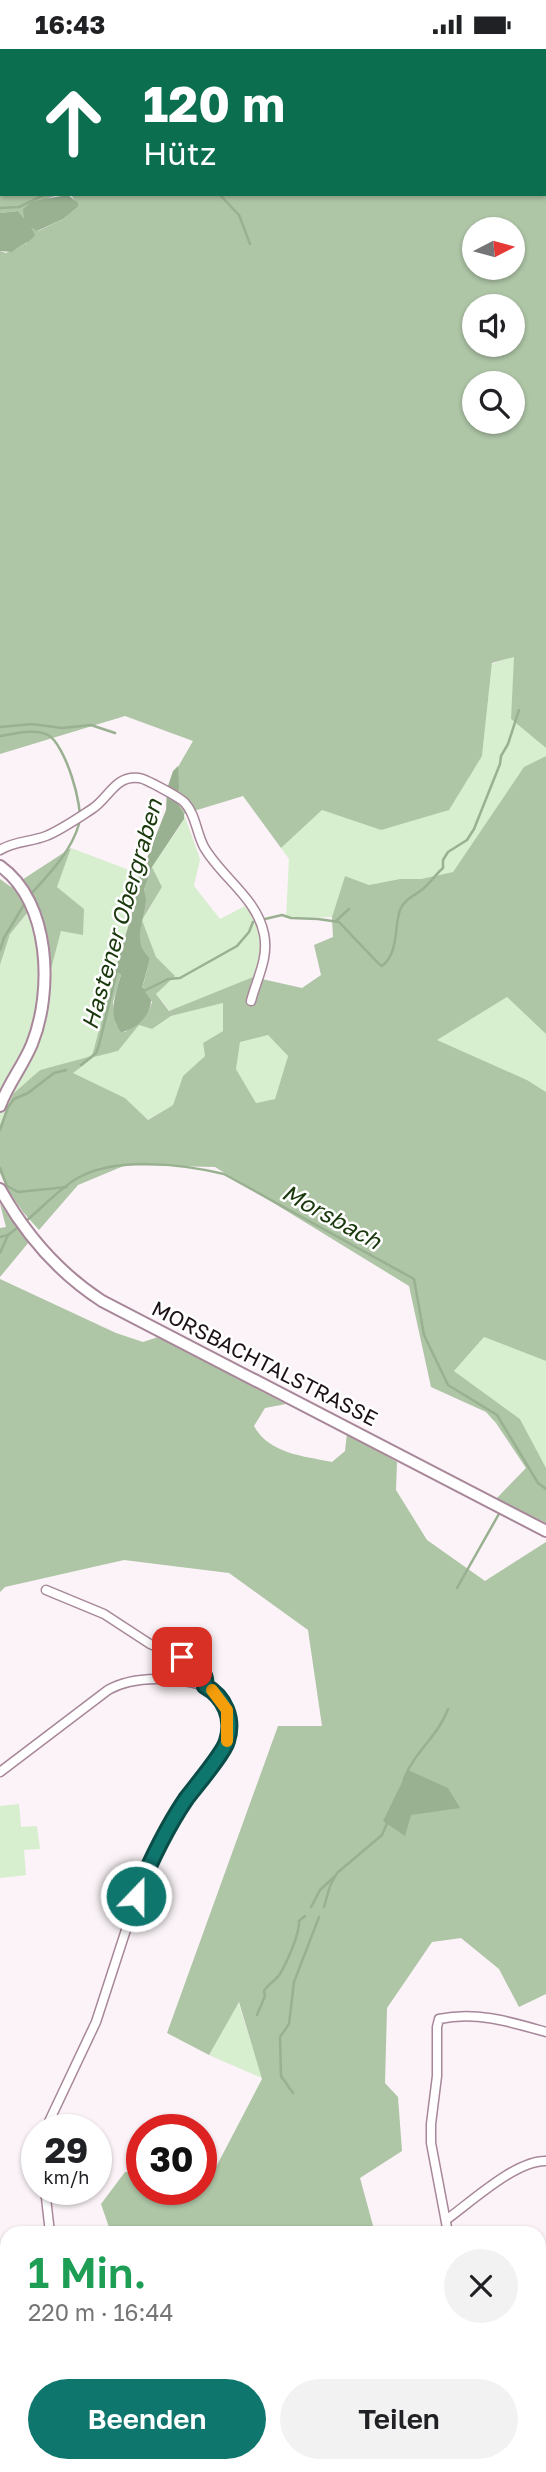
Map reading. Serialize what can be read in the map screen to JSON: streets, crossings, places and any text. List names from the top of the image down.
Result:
{
  "streets": {
    "main road": ["MORSBACHTALSTRASSE"]
  },
  "water": ["Hastener Obergraben", "Morsbach"],
  "north": "right",
  "page": {
    "status": "16:43",
    "turn": ["120 m", "Hütz"],
    "speed": "29 km/h",
    "limit": "30",
    "heading": ["1 Min.", "220 m · 16:44"],
    "buttons": ["Beenden", "Teilen"]
  }
}
